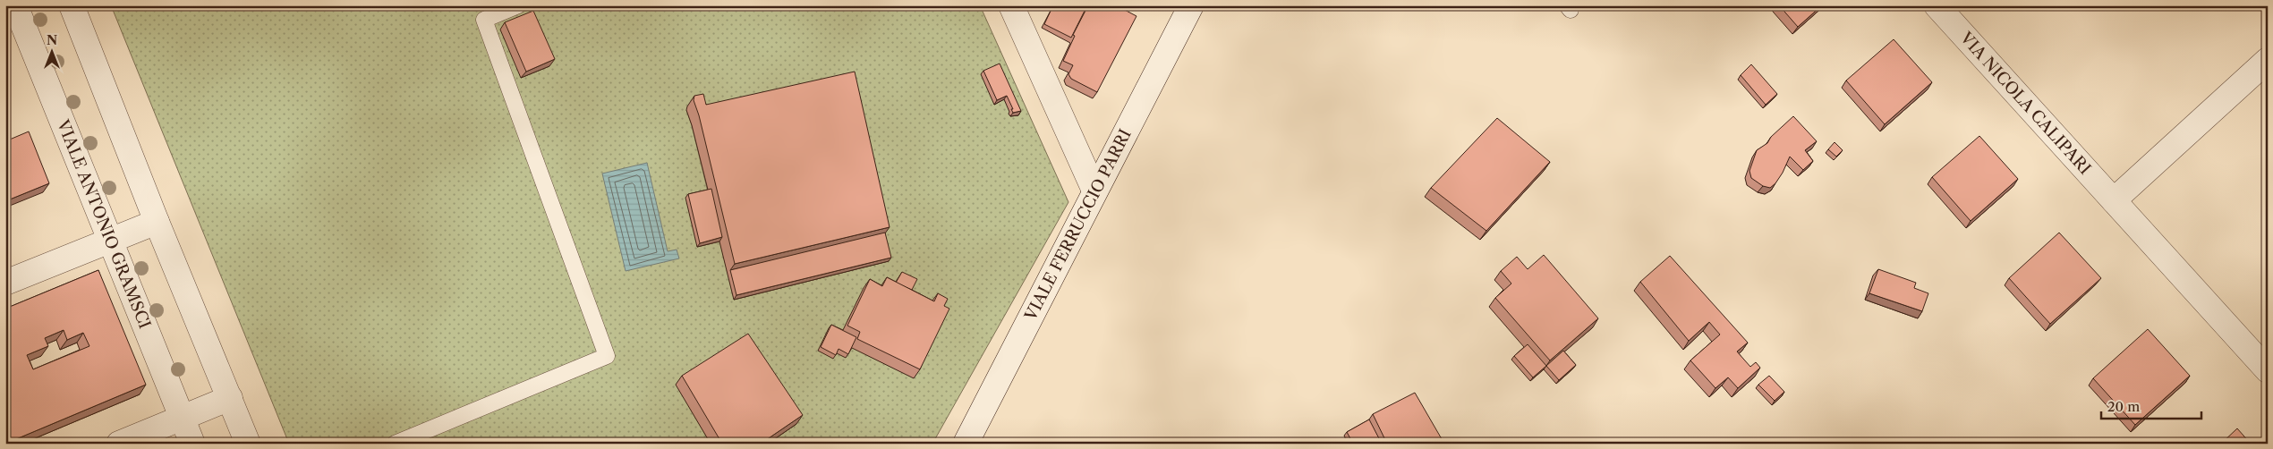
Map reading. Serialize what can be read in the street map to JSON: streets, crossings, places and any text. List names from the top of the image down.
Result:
{
  "streets": {
    "street": ["VIA NICOLA CALIPARI", "VIALE ANTONIO GRAMSCI", "VIALE FERRUCCIO PARRI"]
  },
  "scale_bar": "20 m",
  "north": "top"
}
